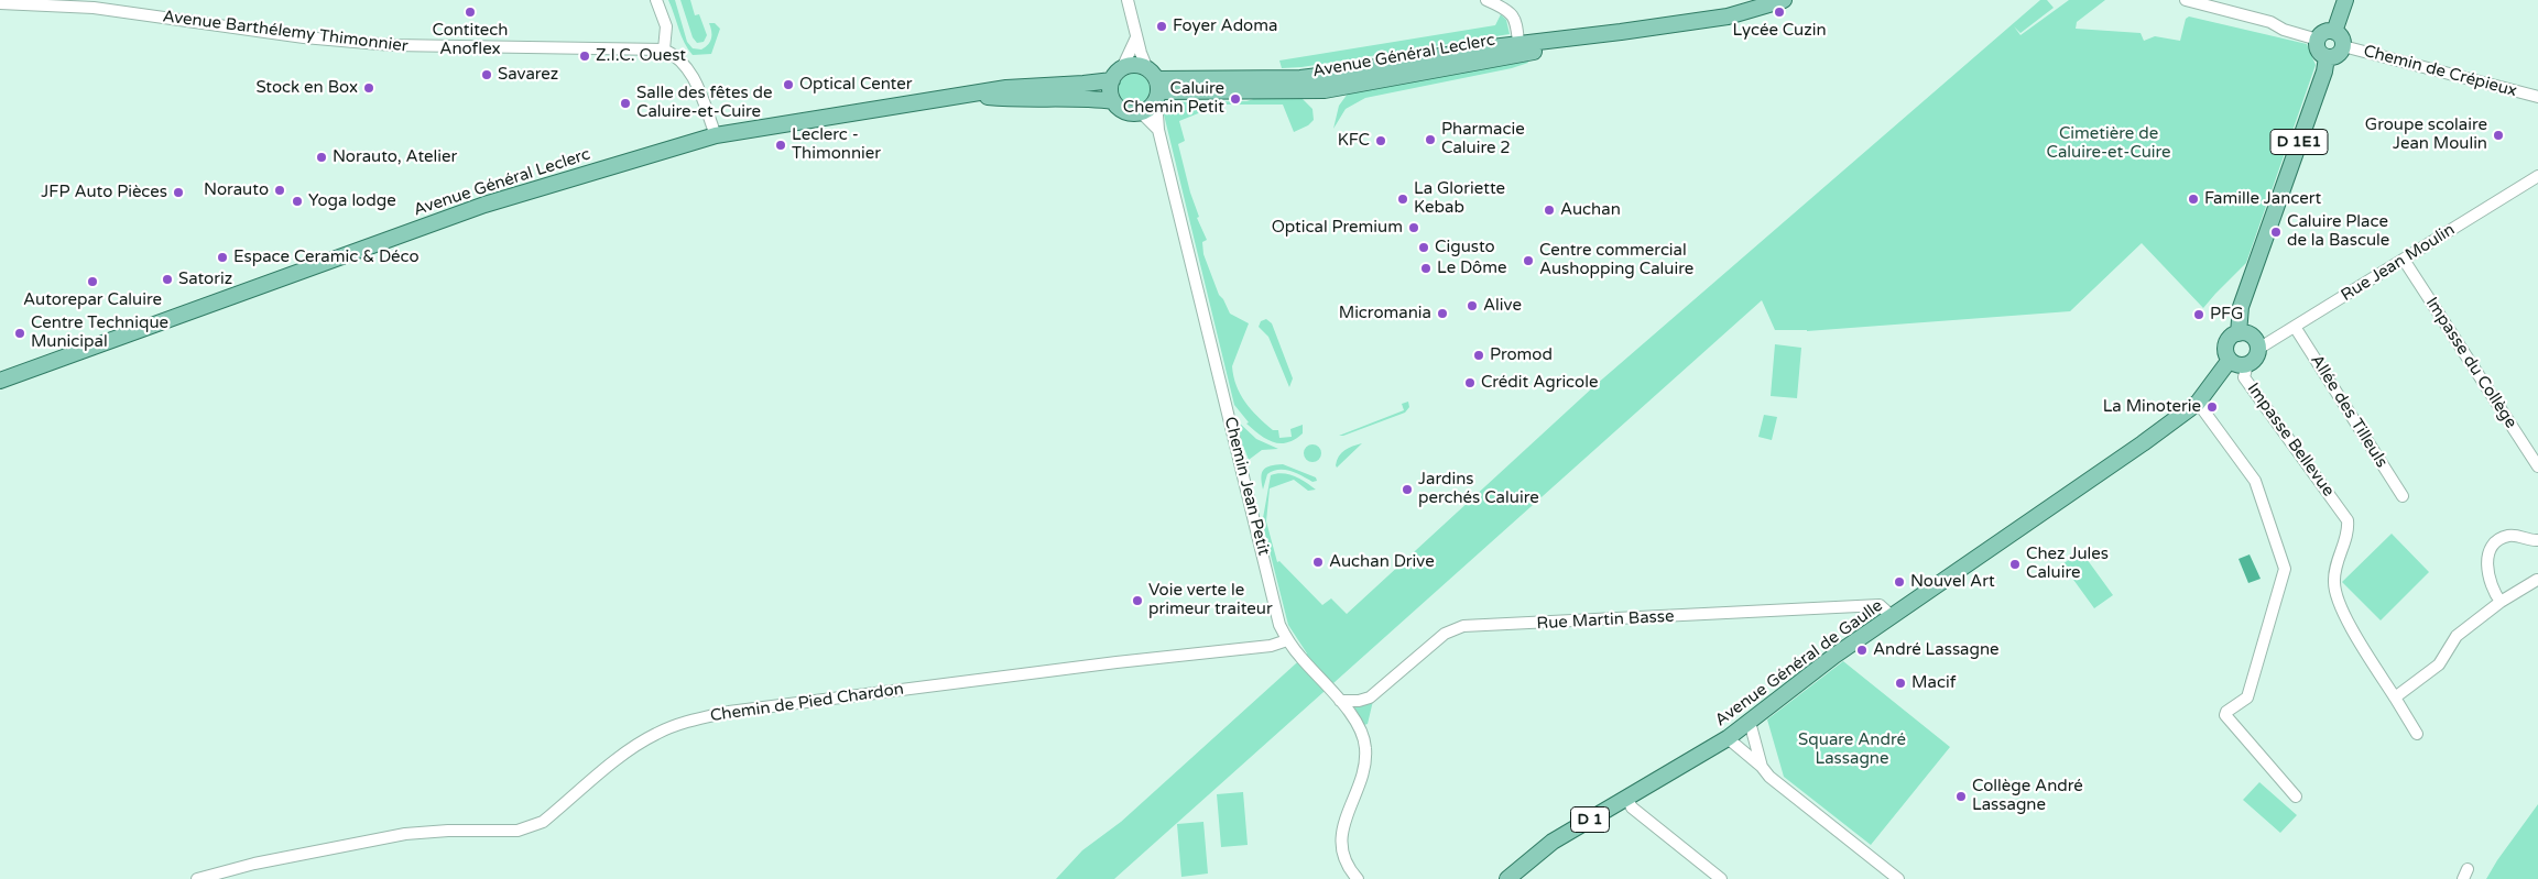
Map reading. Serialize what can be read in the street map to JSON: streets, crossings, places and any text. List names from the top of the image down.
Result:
{
  "streets": {
    "main road": [
      "Avenue Général Leclerc",
      "D 1E1",
      "Avenue Général de Gaulle",
      "D 1"
    ],
    "street": [
      "Avenue Barthélemy Thimonnier",
      "Chemin de Crépieux",
      "Rue Jean Moulin",
      "Impasse du Collège",
      "Allée des Tilleuls",
      "Impasse Bellevue",
      "Chemin Jean Petit",
      "Rue Martin Basse",
      "Chemin de Pied Chardon"
    ]
  },
  "crossings": [
    ["Avenue Général Leclerc", "Chemin Jean Petit"],
    ["Chemin de Crépieux", "D 1E1"],
    ["D 1E1", "Rue Jean Moulin"],
    ["D 1E1", "Impasse Bellevue"],
    ["D 1E1", "Avenue Général de Gaulle"],
    ["Rue Jean Moulin", "Impasse du Collège"],
    ["Rue Jean Moulin", "Allée des Tilleuls"],
    ["Rue Jean Moulin", "Impasse Bellevue"],
    ["Rue Jean Moulin", "Avenue Général de Gaulle"],
    ["Impasse Bellevue", "Avenue Général de Gaulle"],
    ["Chemin Jean Petit", "Rue Martin Basse"],
    ["Chemin Jean Petit", "Chemin de Pied Chardon"],
    ["Rue Martin Basse", "Avenue Général de Gaulle"]
  ],
  "parks": ["Cimetière de Caluire-et-Cuire", "Square André Lassagne"],
  "places": [
    "Contitech Anoflex",
    "Lycée Cuzin",
    "Foyer Adoma",
    "Z.I.C. Ouest",
    "Savarez",
    "Optical Center",
    "Stock en Box",
    "Caluire Chemin Petit",
    "Salle des fêtes de Caluire-et-Cuire",
    "Groupe scolaire Jean Moulin",
    "Pharmacie Caluire 2",
    "KFC",
    "Leclerc - Thimonnier",
    "Norauto, Atelier",
    "Norauto",
    "JFP Auto Pièces",
    "La Gloriette Kebab",
    "Famille Jancert",
    "Yoga lodge",
    "Auchan",
    "Optical Premium",
    "Caluire Place de la Bascule",
    "Cigusto",
    "Espace Ceramic & Déco",
    "Centre commercial Aushopping Caluire",
    "Le Dôme",
    "Satoriz",
    "Autorepar Caluire",
    "Alive",
    "Micromania",
    "PFG",
    "Centre Technique Municipal",
    "Promod",
    "Crédit Agricole",
    "La Minoterie",
    "Jardins perchés Caluire",
    "Auchan Drive",
    "Chez Jules Caluire",
    "Nouvel Art",
    "Voie verte le primeur traiteur",
    "André Lassagne",
    "Macif",
    "Collège André Lassagne"
  ]
}
